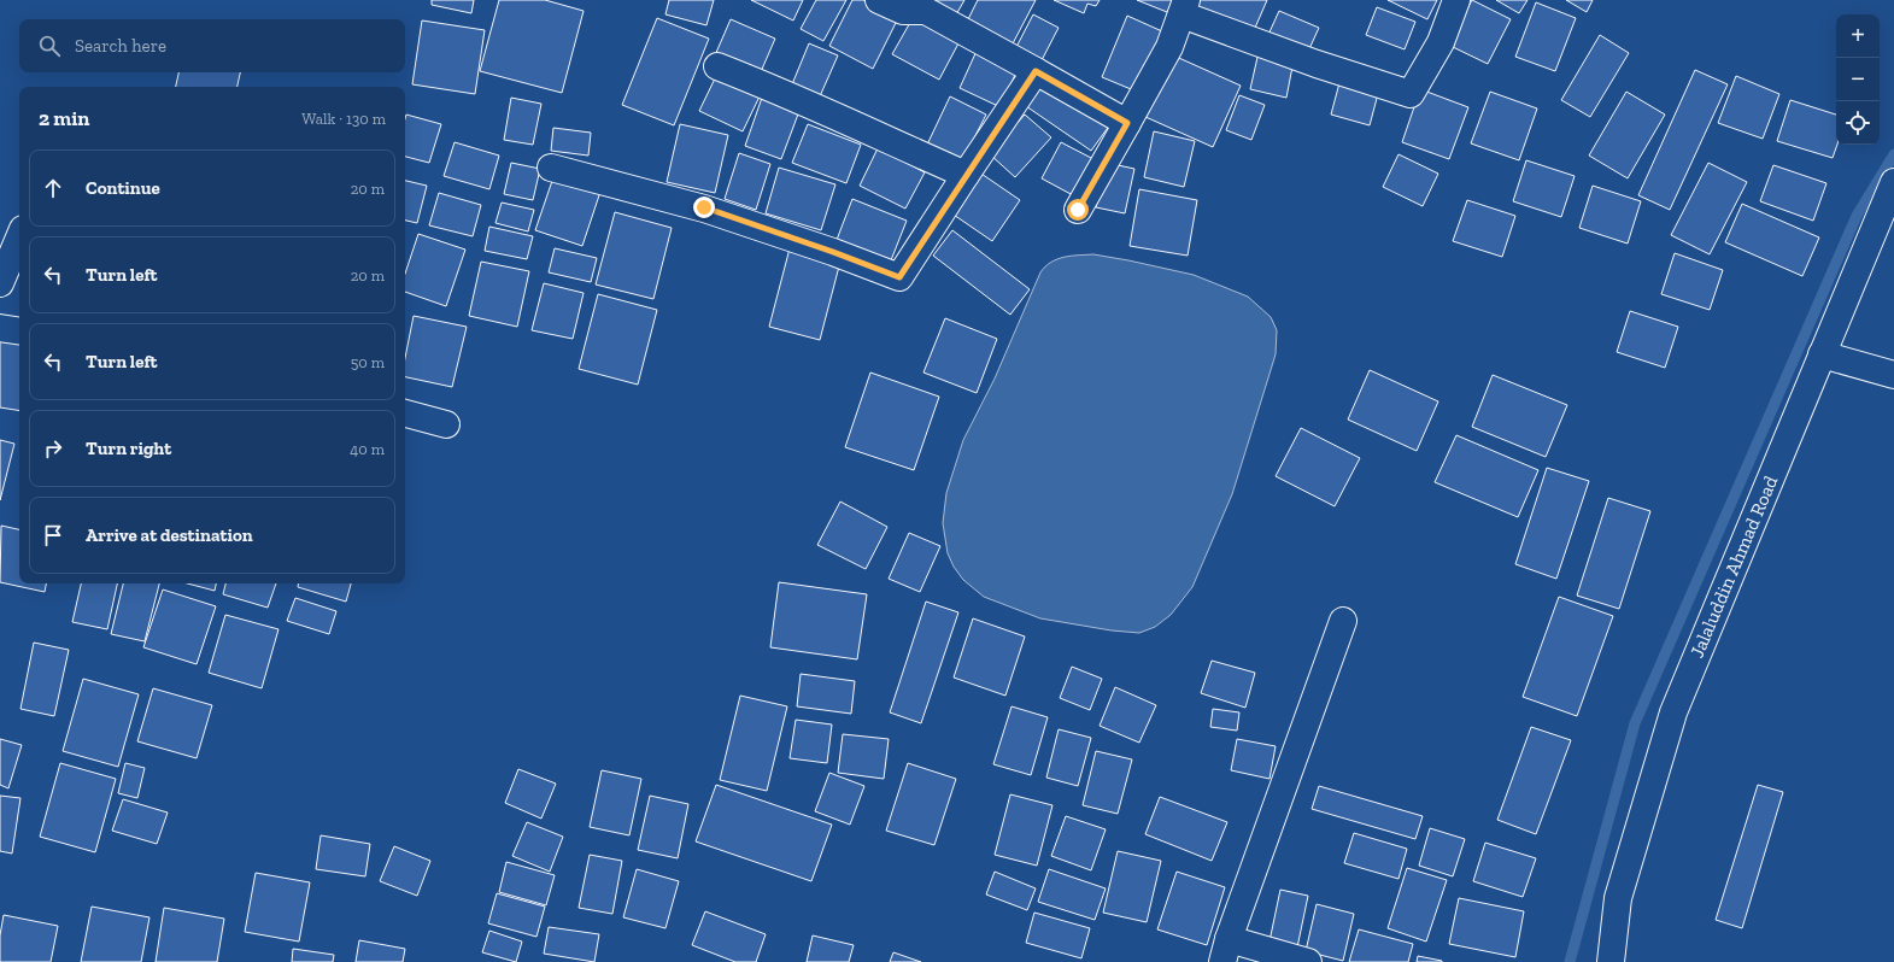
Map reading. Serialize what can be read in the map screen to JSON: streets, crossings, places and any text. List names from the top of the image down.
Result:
{
  "streets": {
    "street": ["Jalaluddin Ahmad Road"]
  },
  "page": {
    "map_buttons": ["+", "−"],
    "search": "Search here",
    "heading": ["2 min", "Walk · 130 m"],
    "list": [
      ["Continue", "20 m"],
      ["Turn left", "20 m"],
      ["Turn left", "50 m"],
      ["Turn right", "40 m"],
      "Arrive at destination"
    ]
  }
}
